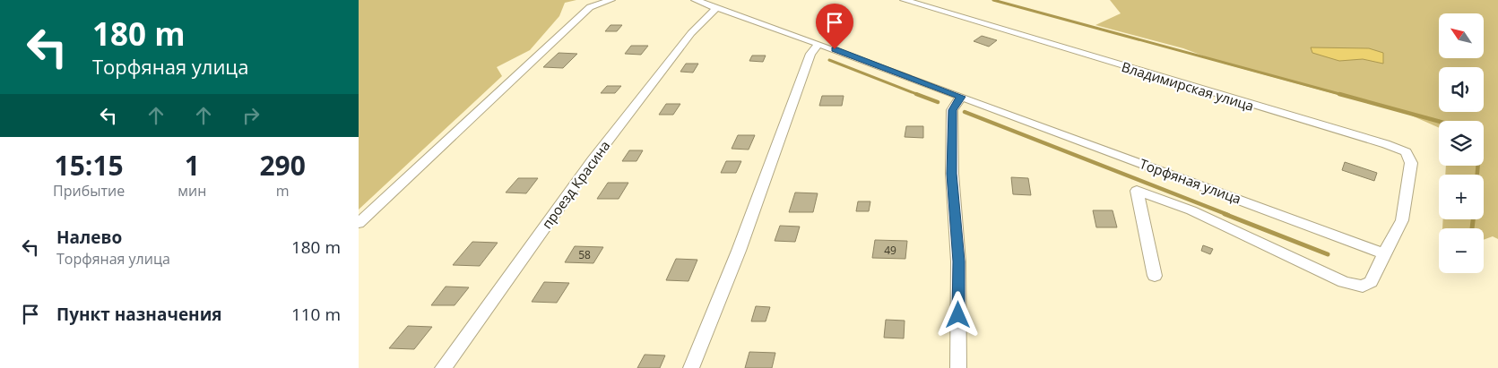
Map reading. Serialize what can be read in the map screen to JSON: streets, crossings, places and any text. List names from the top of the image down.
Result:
{
  "streets": {
    "street": ["Владимирская улица", "Торфяная улица", "проезд Красина"]
  },
  "crossings": [
    ["Владимирская улица", "Торфяная улица"],
    ["Торфяная улица", "проезд Красина"]
  ],
  "house_numbers": ["49", "58"],
  "north": "top left",
  "page": {
    "turn": ["180 m", "Торфяная улица"],
    "map_buttons": ["+", "−"],
    "eta": [
      "15:15",
      "Прибытие",
      "1",
      "мин",
      "290",
      "m"
    ],
    "list": [
      {
        "name": "Налево",
        "note": "Торфяная улица",
        "value": "180 m"
      },
      {
        "name": "Пункт назначения",
        "value": "110 m"
      }
    ]
  }
}
